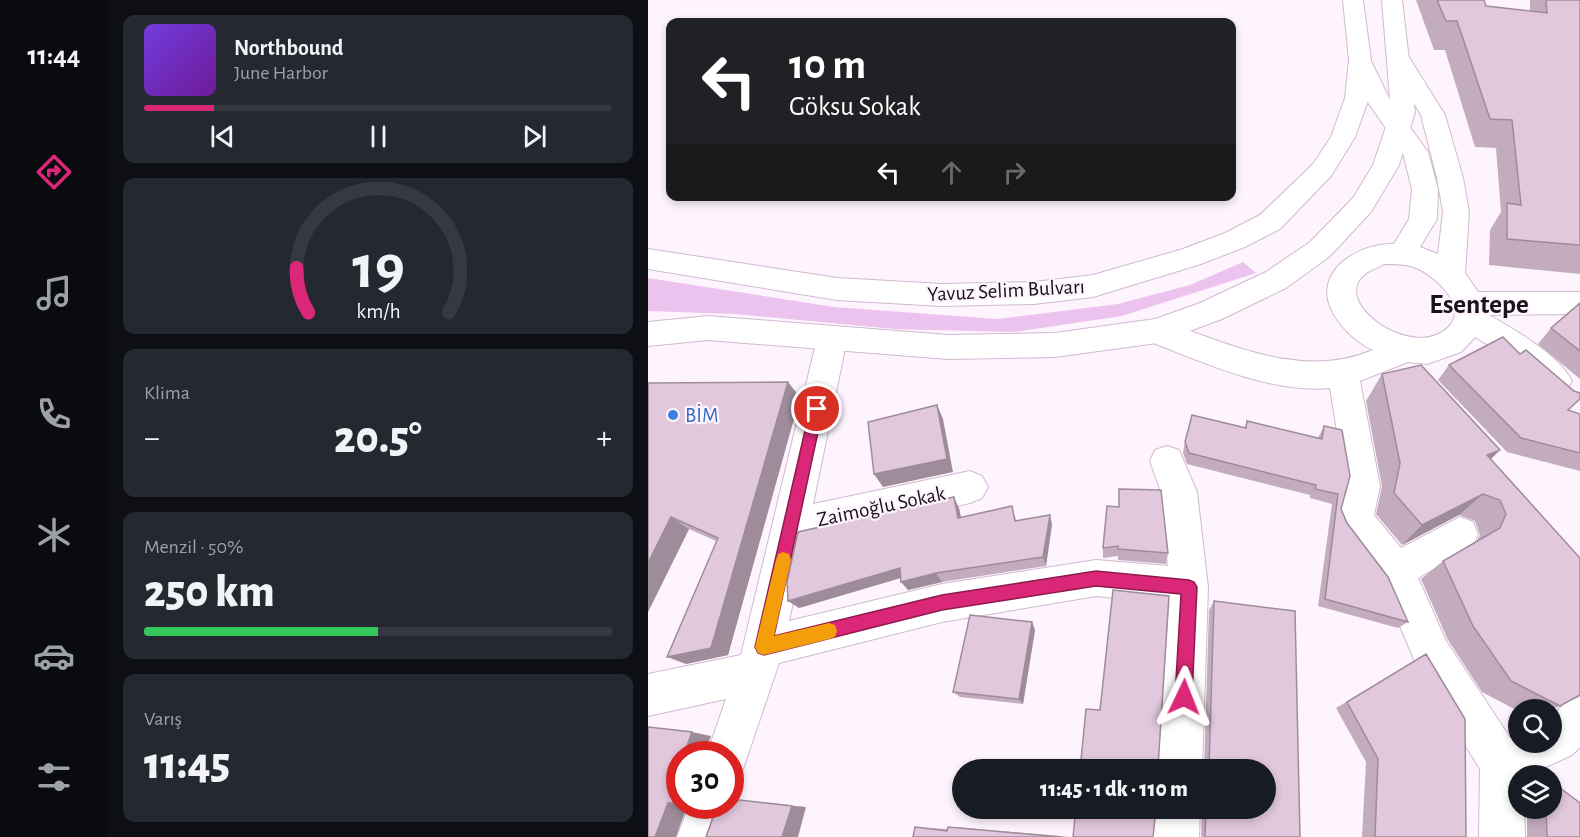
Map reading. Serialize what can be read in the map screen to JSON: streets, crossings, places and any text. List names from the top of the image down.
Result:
{
  "streets": {
    "street": ["Yavuz Selim Bulvarı", "Zaimoğlu Sokak"]
  },
  "districts": ["Esentepe"],
  "places": ["BİM"],
  "page": {
    "tabs": "11:44",
    "turn": ["10 m", "Göksu Sokak"],
    "song": ["Northbound", "June Harbor"],
    "tile": [
      "Klima",
      ["Menzil · 50%", "250 km"],
      ["Varış", "11:45"]
    ],
    "heat": ["−", "20.5°", "+"],
    "limit": "30",
    "trip": "11:45 · 1 dk · 110 m",
    "gauge": ["19", "km/h"]
  }
}
